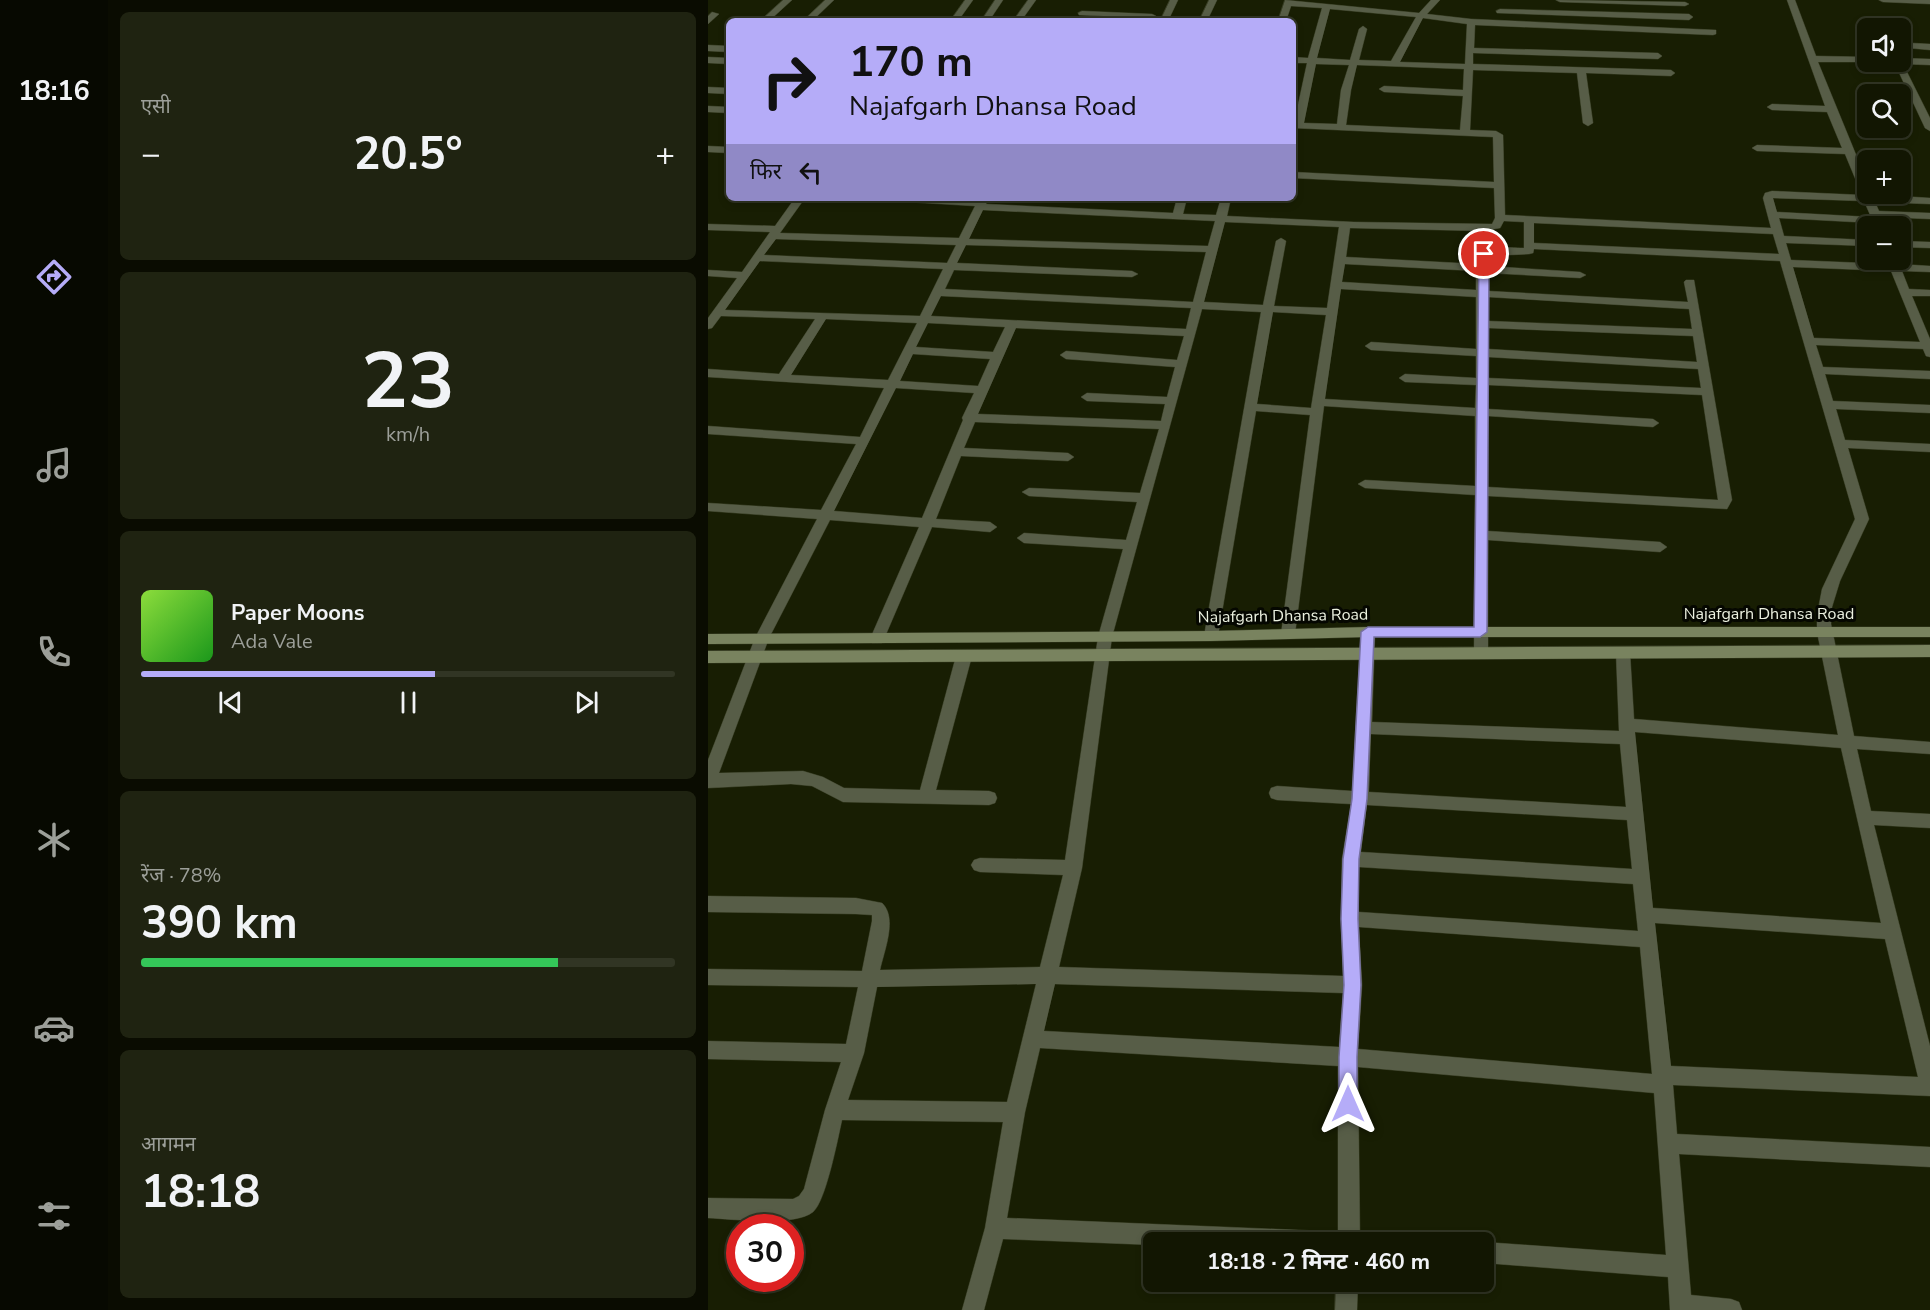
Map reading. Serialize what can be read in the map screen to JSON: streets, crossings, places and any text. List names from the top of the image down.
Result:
{
  "streets": {
    "main road": ["Najafgarh Dhansa Road"]
  },
  "page": {
    "tabs": "18:16",
    "tile": [
      "एसी",
      ["23", "km/h"],
      ["रेंज · 78%", "390 km"],
      ["आगमन", "18:18"]
    ],
    "map_buttons": ["+", "−"],
    "turn": ["170 m", "Najafgarh Dhansa Road"],
    "heat": ["−", "20.5°", "+"],
    "then": "फिर",
    "song": ["Paper Moons", "Ada Vale"],
    "limit": "30",
    "trip": "18:18 · 2 मिनट · 460 m"
  }
}
